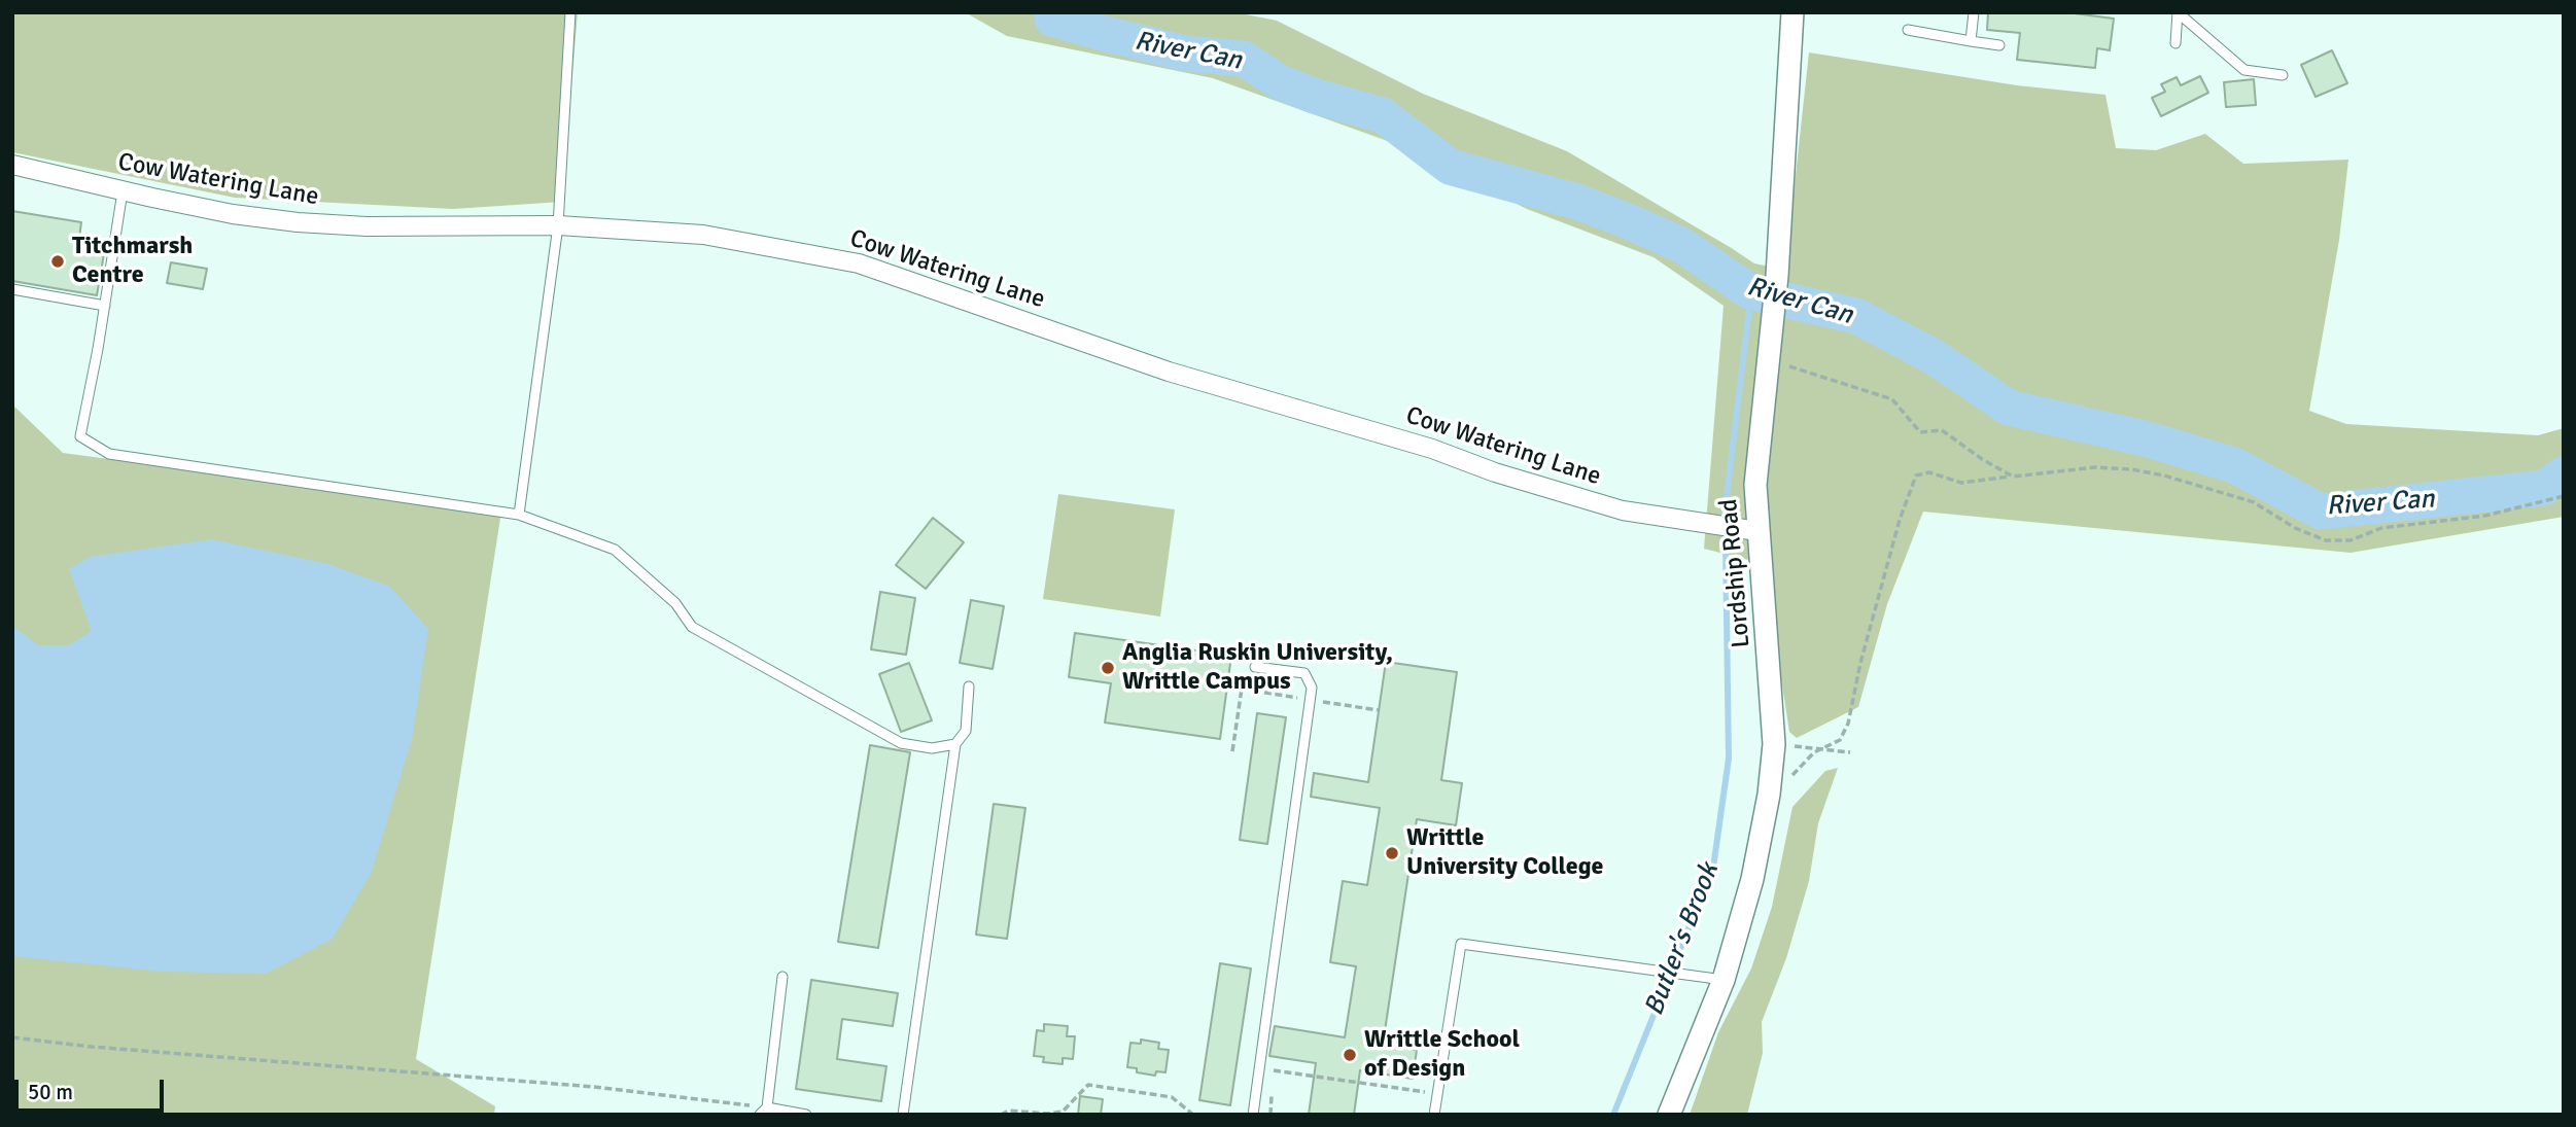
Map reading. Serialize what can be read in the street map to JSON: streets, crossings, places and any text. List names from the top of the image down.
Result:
{
  "streets": {
    "street": ["Cow Watering Lane", "Lordship Road"]
  },
  "crossings": [
    ["Cow Watering Lane", "Lordship Road"]
  ],
  "water": ["River Can", "Butler's Brook"],
  "places": [
    "Titchmarsh Centre",
    "Anglia Ruskin University, Writtle Campus",
    "Writtle University College",
    "Writtle School of Design"
  ],
  "scale_bar": "50 m"
}
